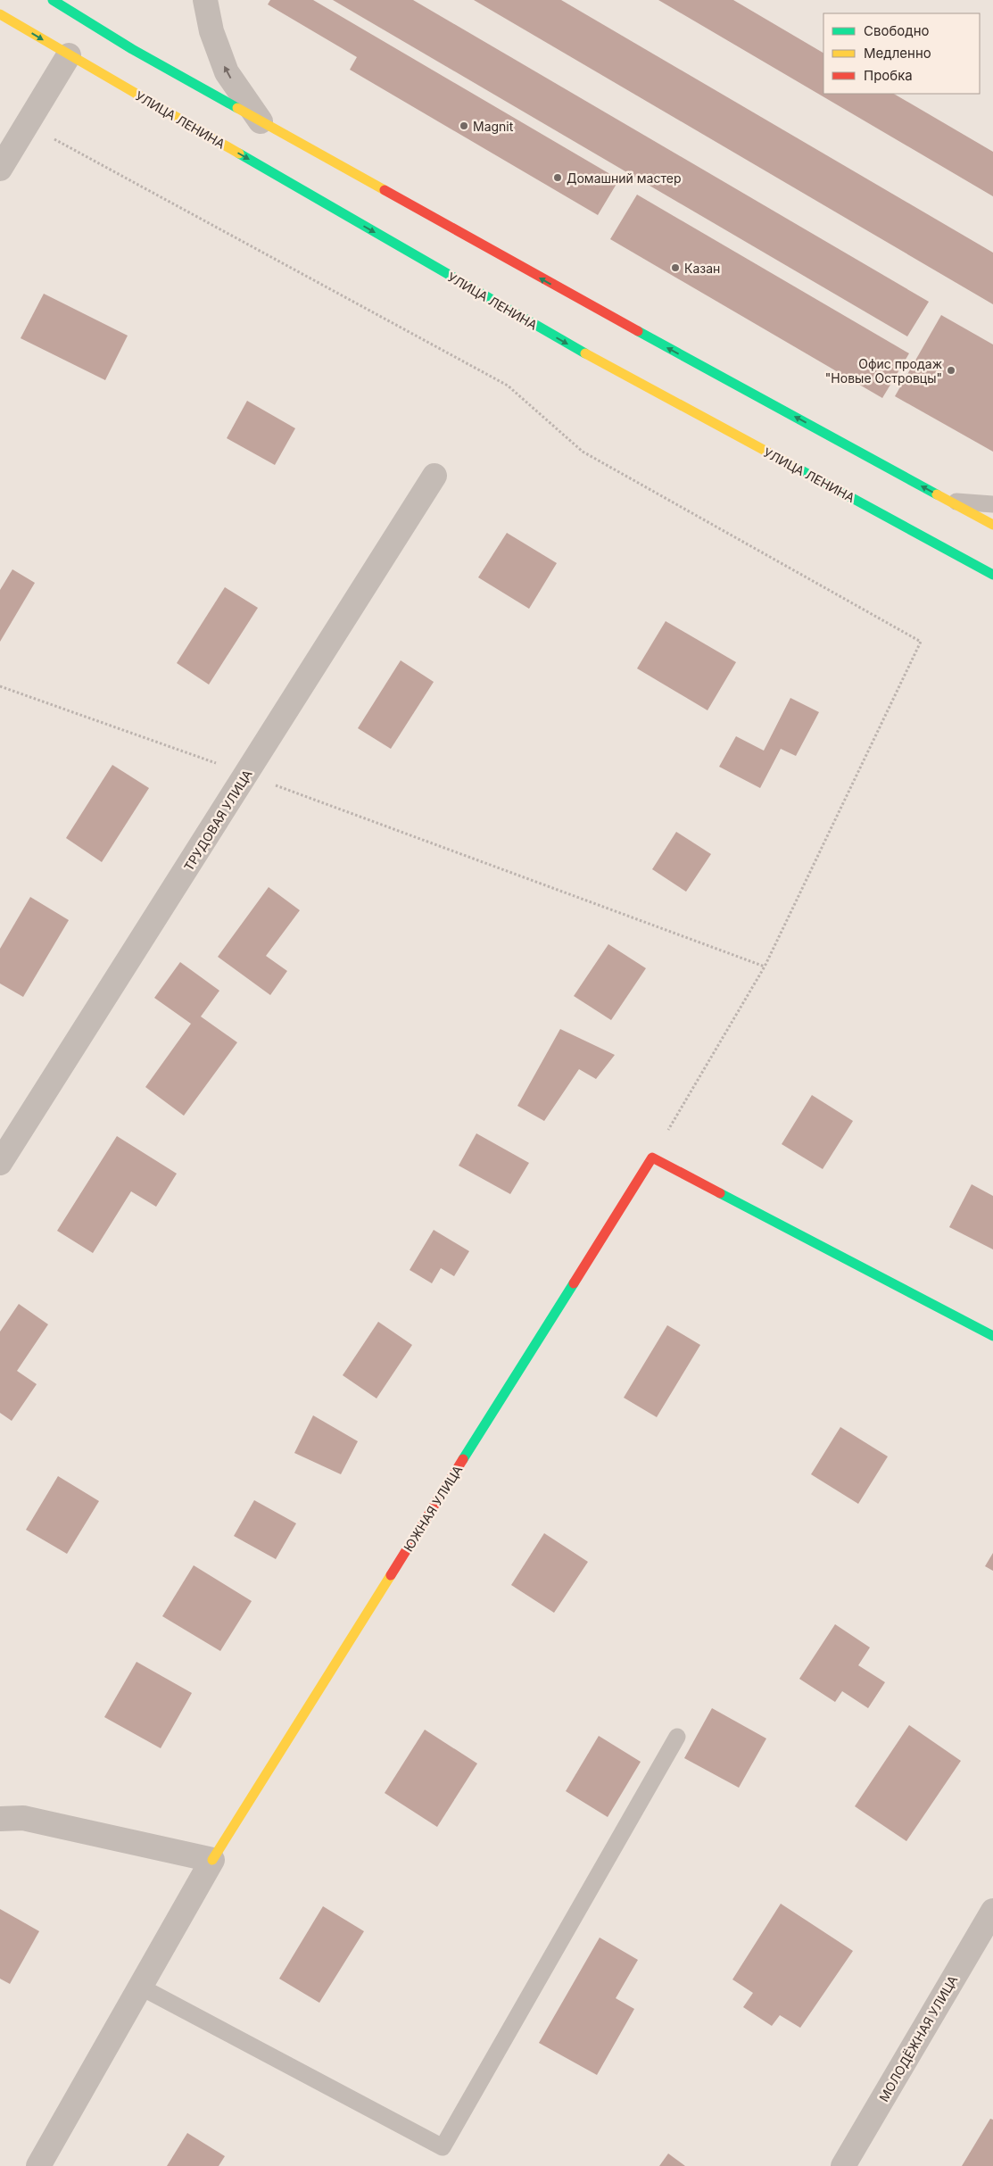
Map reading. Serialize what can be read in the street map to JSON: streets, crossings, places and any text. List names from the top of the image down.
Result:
{
  "streets": {
    "main road": ["УЛИЦА ЛЕНИНА", "ЮЖНАЯ УЛИЦА"],
    "street": ["ТРУДОВАЯ УЛИЦА", "МОЛОДЁЖНАЯ УЛИЦА"]
  },
  "places": [
    "Magnit",
    "Домашний мастер",
    "Казан",
    "Офис продаж \"Новые Островцы\""
  ],
  "legend": ["Свободно", "Медленно", "Пробка"]
}
